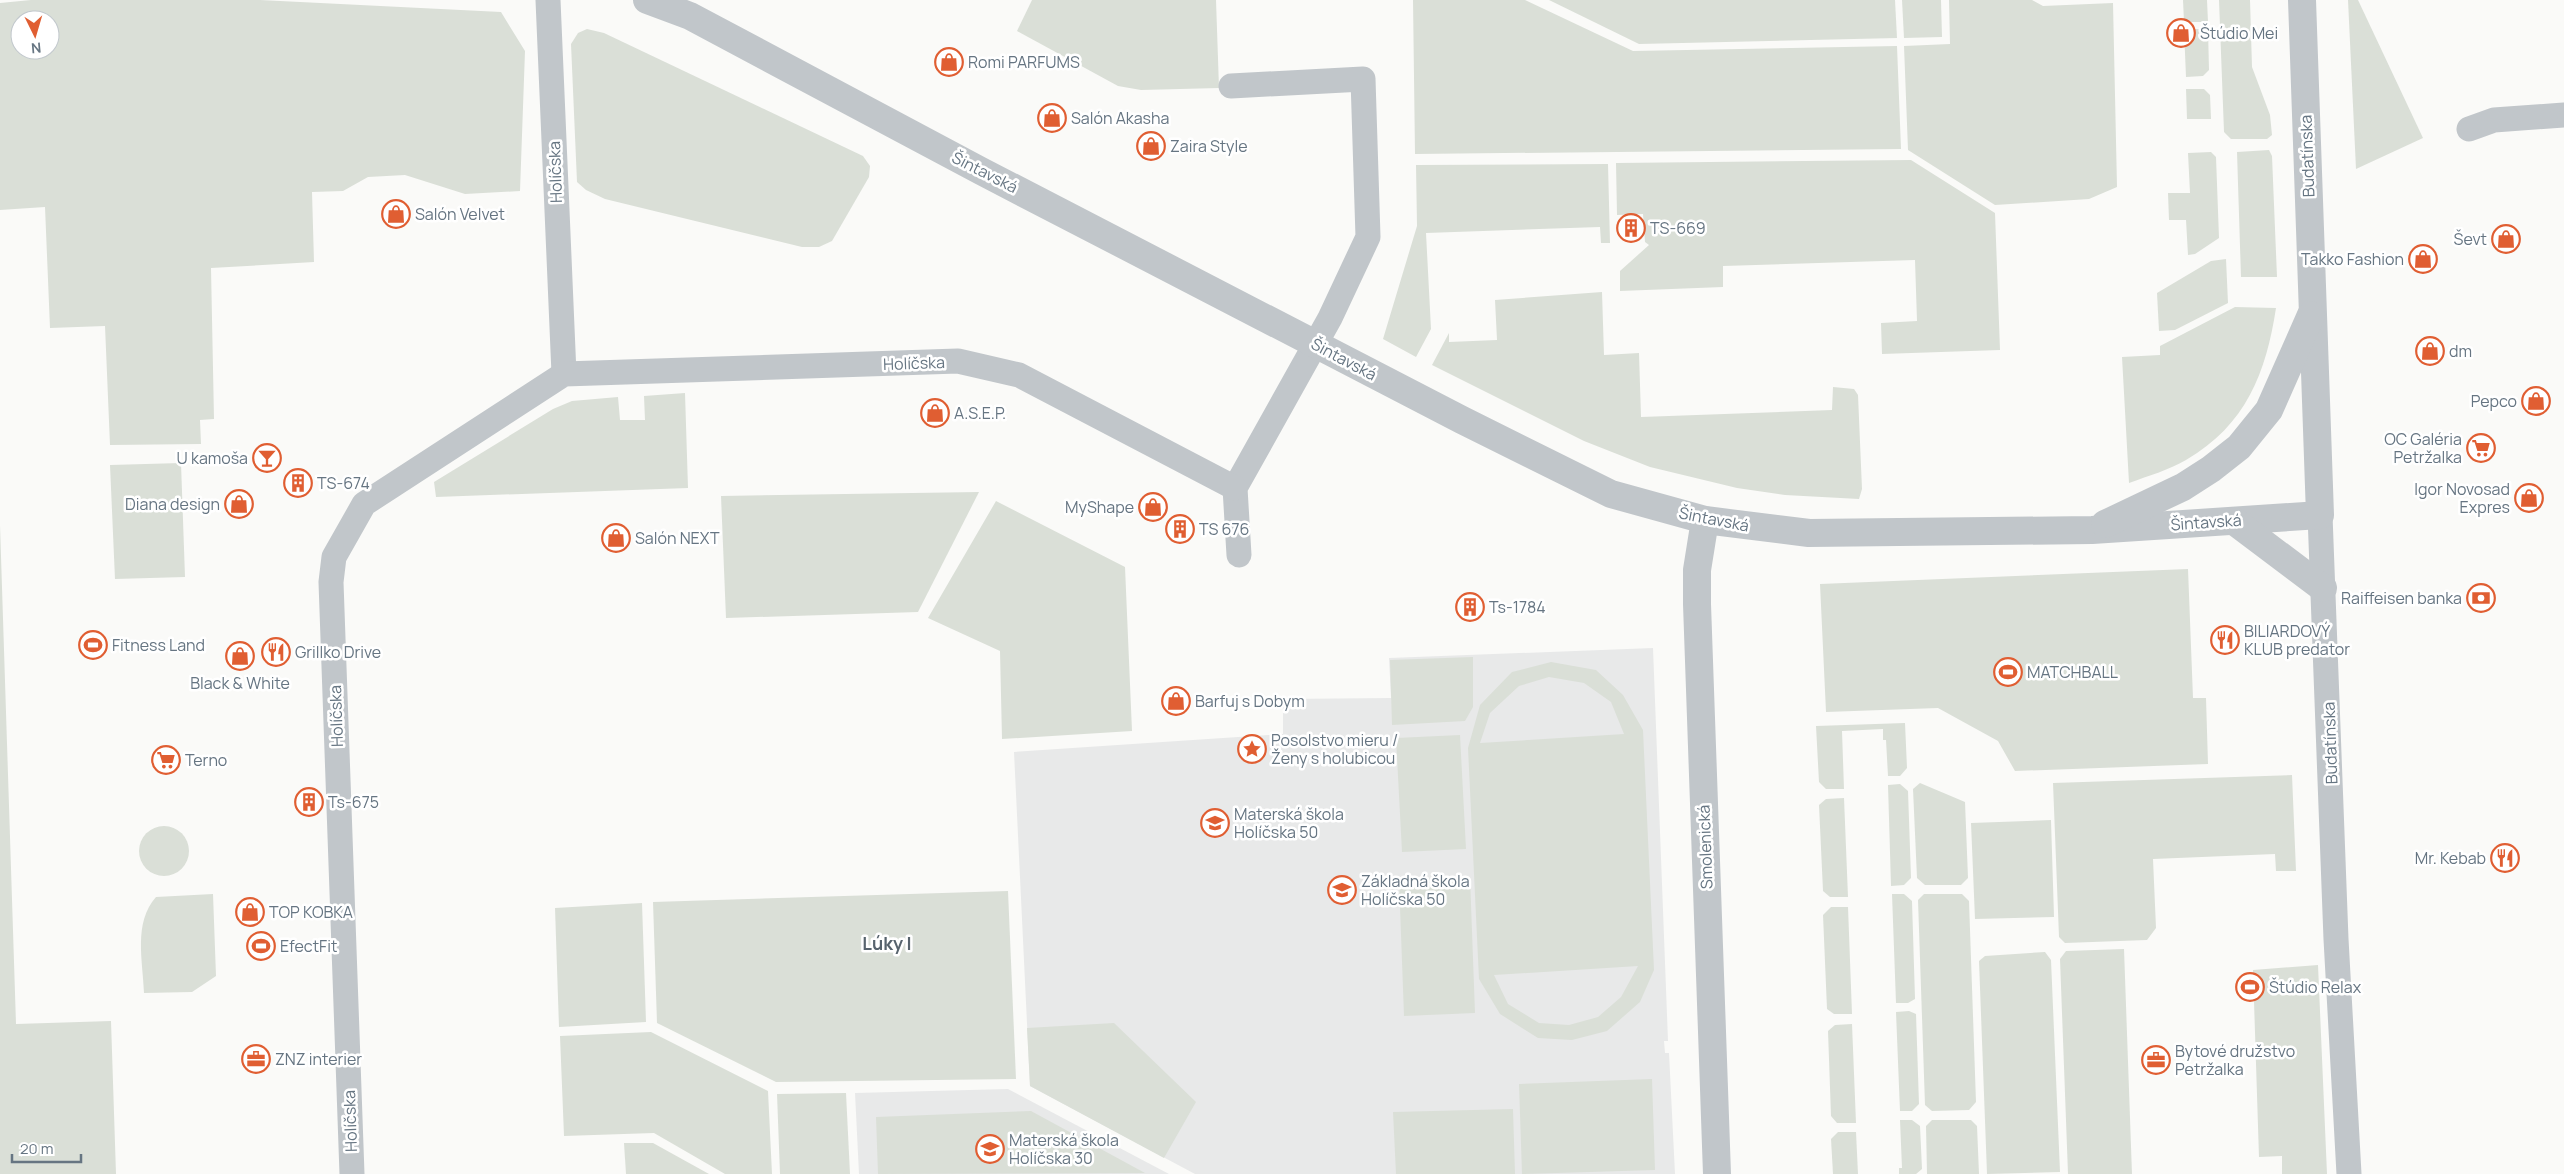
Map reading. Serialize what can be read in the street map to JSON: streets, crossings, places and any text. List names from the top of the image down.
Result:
{
  "streets": {
    "street": [
      "Budatínska",
      "Holíčska",
      "Šintavská",
      "Smolenická"
    ]
  },
  "crossings": [
    ["Budatínska", "Šintavská"],
    ["Šintavská", "Smolenická"]
  ],
  "districts": ["Lúky I"],
  "places": {
    "shop": [
      "Štúdio Mei",
      "Romi PARFUMS",
      "Salón Akasha",
      "Zaira Style",
      "Salón Velvet",
      "Ševt",
      "Takko Fashion",
      "dm",
      "Pepco",
      "A.S.E.P.",
      "Igor Novosad Expres",
      "Diana design",
      "MyShape",
      "Salón NEXT",
      "Black & White",
      "Barfuj s Dobym",
      "TOP KOBKA"
    ],
    "building": [
      "TS-669",
      "TS-674",
      "TS 676",
      "Ts-1784",
      "Ts-675"
    ],
    "supermarket": ["OC Galéria Petržalka", "Terno"],
    "bar": ["U kamoša"],
    "bank": ["Raiffeisen banka"],
    "restaurant": ["BILIARDOVÝ KLUB predator", "Grillko Drive", "Mr. Kebab"],
    "sports": [
      "Fitness Land",
      "MATCHBALL",
      "EfectFit",
      "Štúdio Relax"
    ],
    "place": ["Posolstvo mieru / Ženy s holubicou"],
    "school or university": ["Materská škola Holíčska 50", "Základná škola Holíčska 50", "Materská škola Holíčska 30"],
    "office": ["ZNZ interier", "Bytové družstvo Petržalka"]
  },
  "scale_bar": "20 m",
  "north": "bottom"
}
